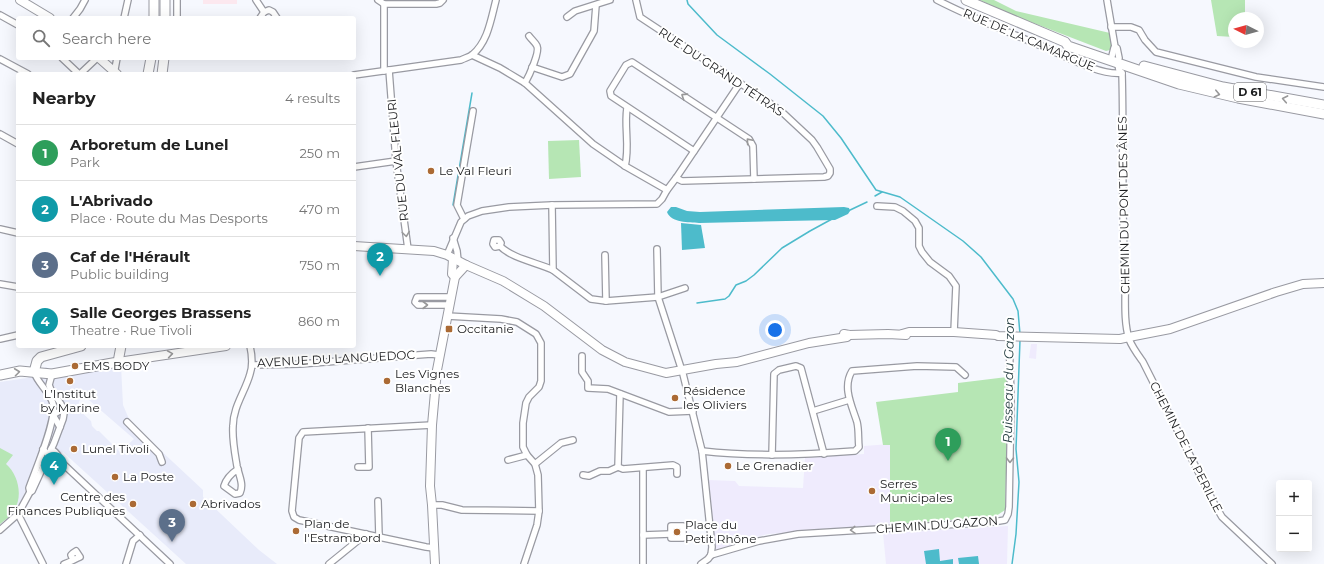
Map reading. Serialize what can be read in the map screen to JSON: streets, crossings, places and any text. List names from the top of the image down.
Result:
{
  "streets": {
    "main road": ["D 61"],
    "street": [
      "RUE DE LA CAMARGUE",
      "RUE DU GRAND TÉTRAS",
      "RUE DU VAL FLEURI",
      "CHEMIN DU PONT DES ÂNES",
      "AVENUE DU LANGUEDOC",
      "CHEMIN DE LA PERILLE",
      "CHEMIN DU GAZON"
    ]
  },
  "crossings": [
    ["RUE DE LA CAMARGUE", "D 61"],
    ["RUE DE LA CAMARGUE", "CHEMIN DU PONT DES ÂNES"],
    ["D 61", "CHEMIN DU PONT DES ÂNES"],
    ["CHEMIN DU PONT DES ÂNES", "CHEMIN DE LA PERILLE"]
  ],
  "one_way": ["RUE DU VAL FLEURI"],
  "water": ["Ruisseau du Gazon"],
  "places": {
    "other": [
      "Le Val Fleuri",
      "EMS BODY",
      "L’Institut by Marine",
      "Les Vignes Blanches",
      "Résidence les Oliviers",
      "Lunel Tivoli",
      "Le Grenadier",
      "La Poste",
      "Serres Municipales",
      "Centre des Finances Publiques",
      "Abrivados",
      "Plan de l'Estrambord",
      "Place du Petit Rhône"
    ],
    "transit": ["Occitanie"]
  },
  "north": "left",
  "page": {
    "search": "Search here",
    "heading": ["Nearby", "4 results"],
    "list": [
      {
        "mark": "1",
        "name": "Arboretum de Lunel",
        "note": "Park",
        "value": "250 m"
      },
      {
        "mark": "2",
        "name": "L'Abrivado",
        "note": "Place · Route du Mas Desports",
        "value": "470 m"
      },
      {
        "mark": "3",
        "name": "Caf de l'Hérault",
        "note": "Public building",
        "value": "750 m"
      },
      {
        "mark": "4",
        "name": "Salle Georges Brassens",
        "note": "Theatre · Rue Tivoli",
        "value": "860 m"
      }
    ],
    "pins": [
      "2",
      "1",
      "4",
      "3"
    ],
    "map_buttons": ["+", "−"]
  }
}
